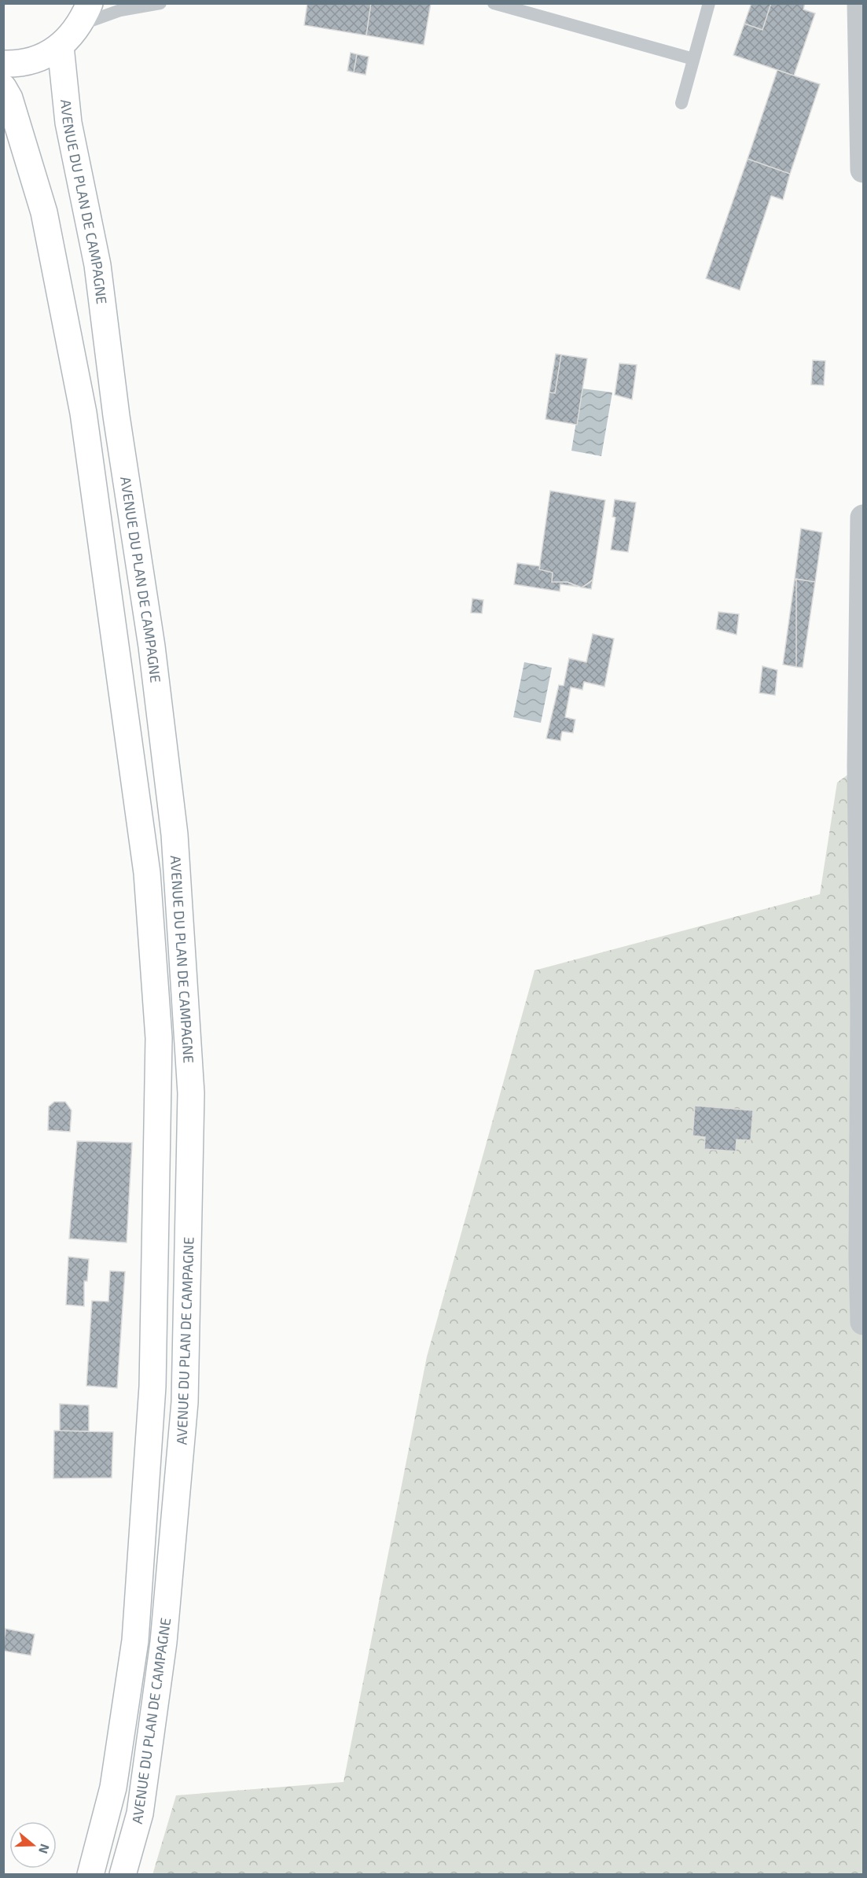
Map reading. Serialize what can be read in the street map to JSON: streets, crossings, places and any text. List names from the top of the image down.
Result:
{
  "streets": {
    "main road": ["AVENUE DU PLAN DE CAMPAGNE"]
  },
  "north": "right"
}
